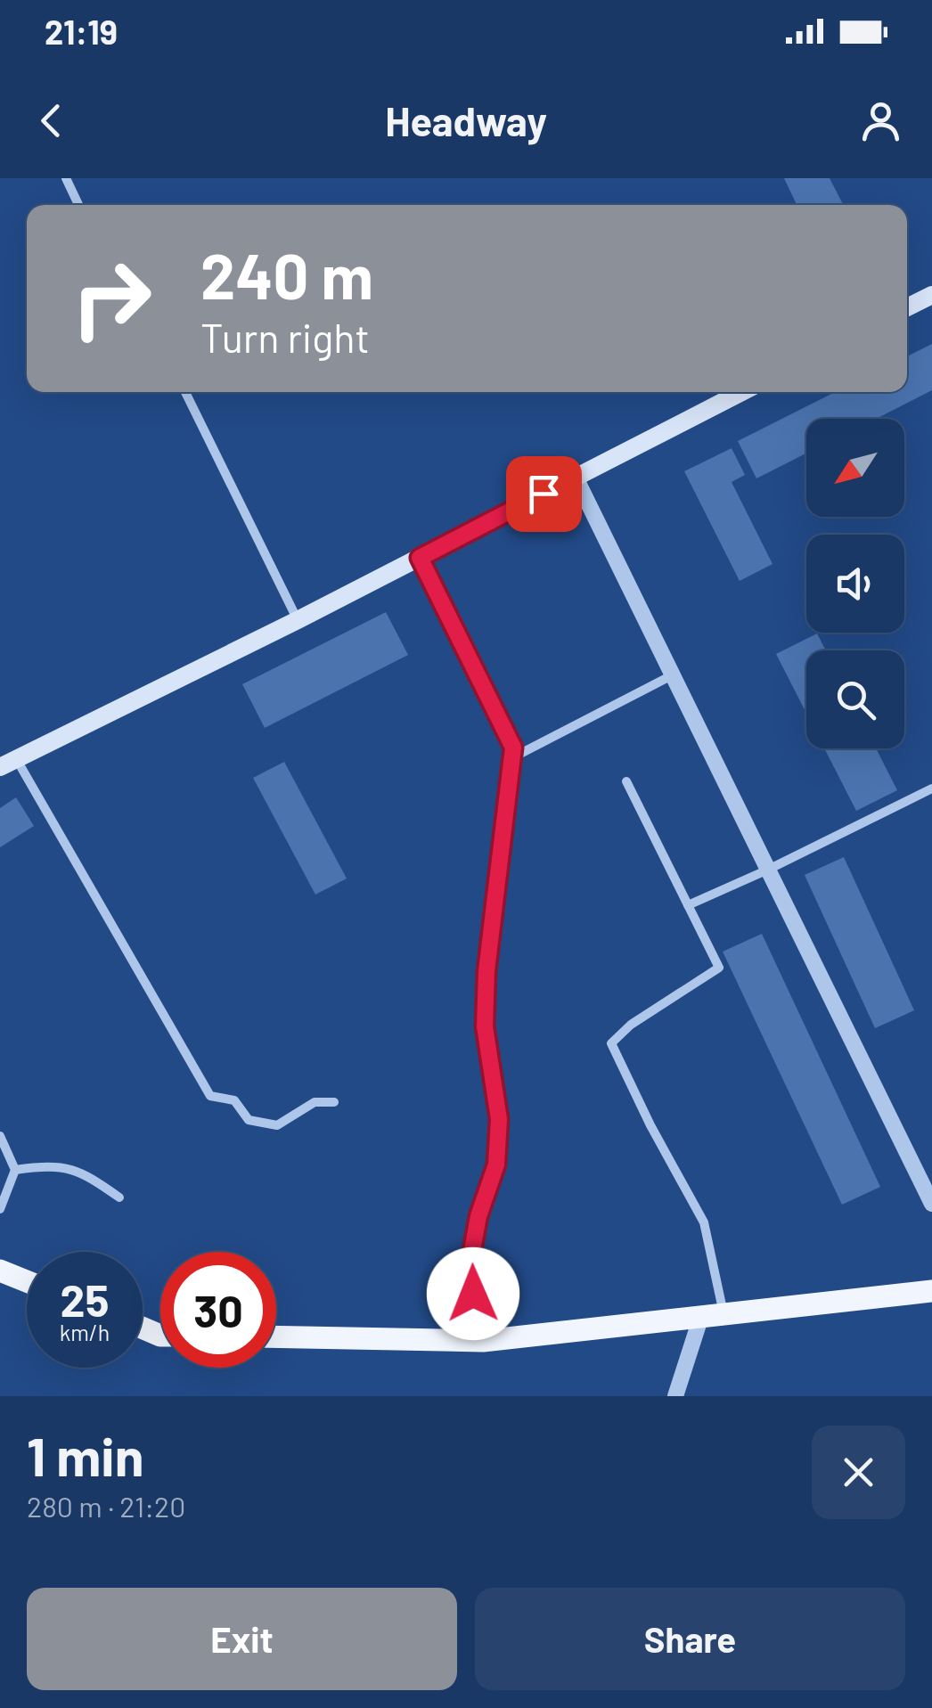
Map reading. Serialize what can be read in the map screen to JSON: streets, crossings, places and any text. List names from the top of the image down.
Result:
{
  "north": "bottom left",
  "page": {
    "status": "21:19",
    "header": "Headway",
    "turn": ["240 m", "Turn right"],
    "speed": "25 km/h",
    "limit": "30",
    "heading": ["1 min", "280 m · 21:20"],
    "buttons": ["Exit", "Share"]
  }
}
